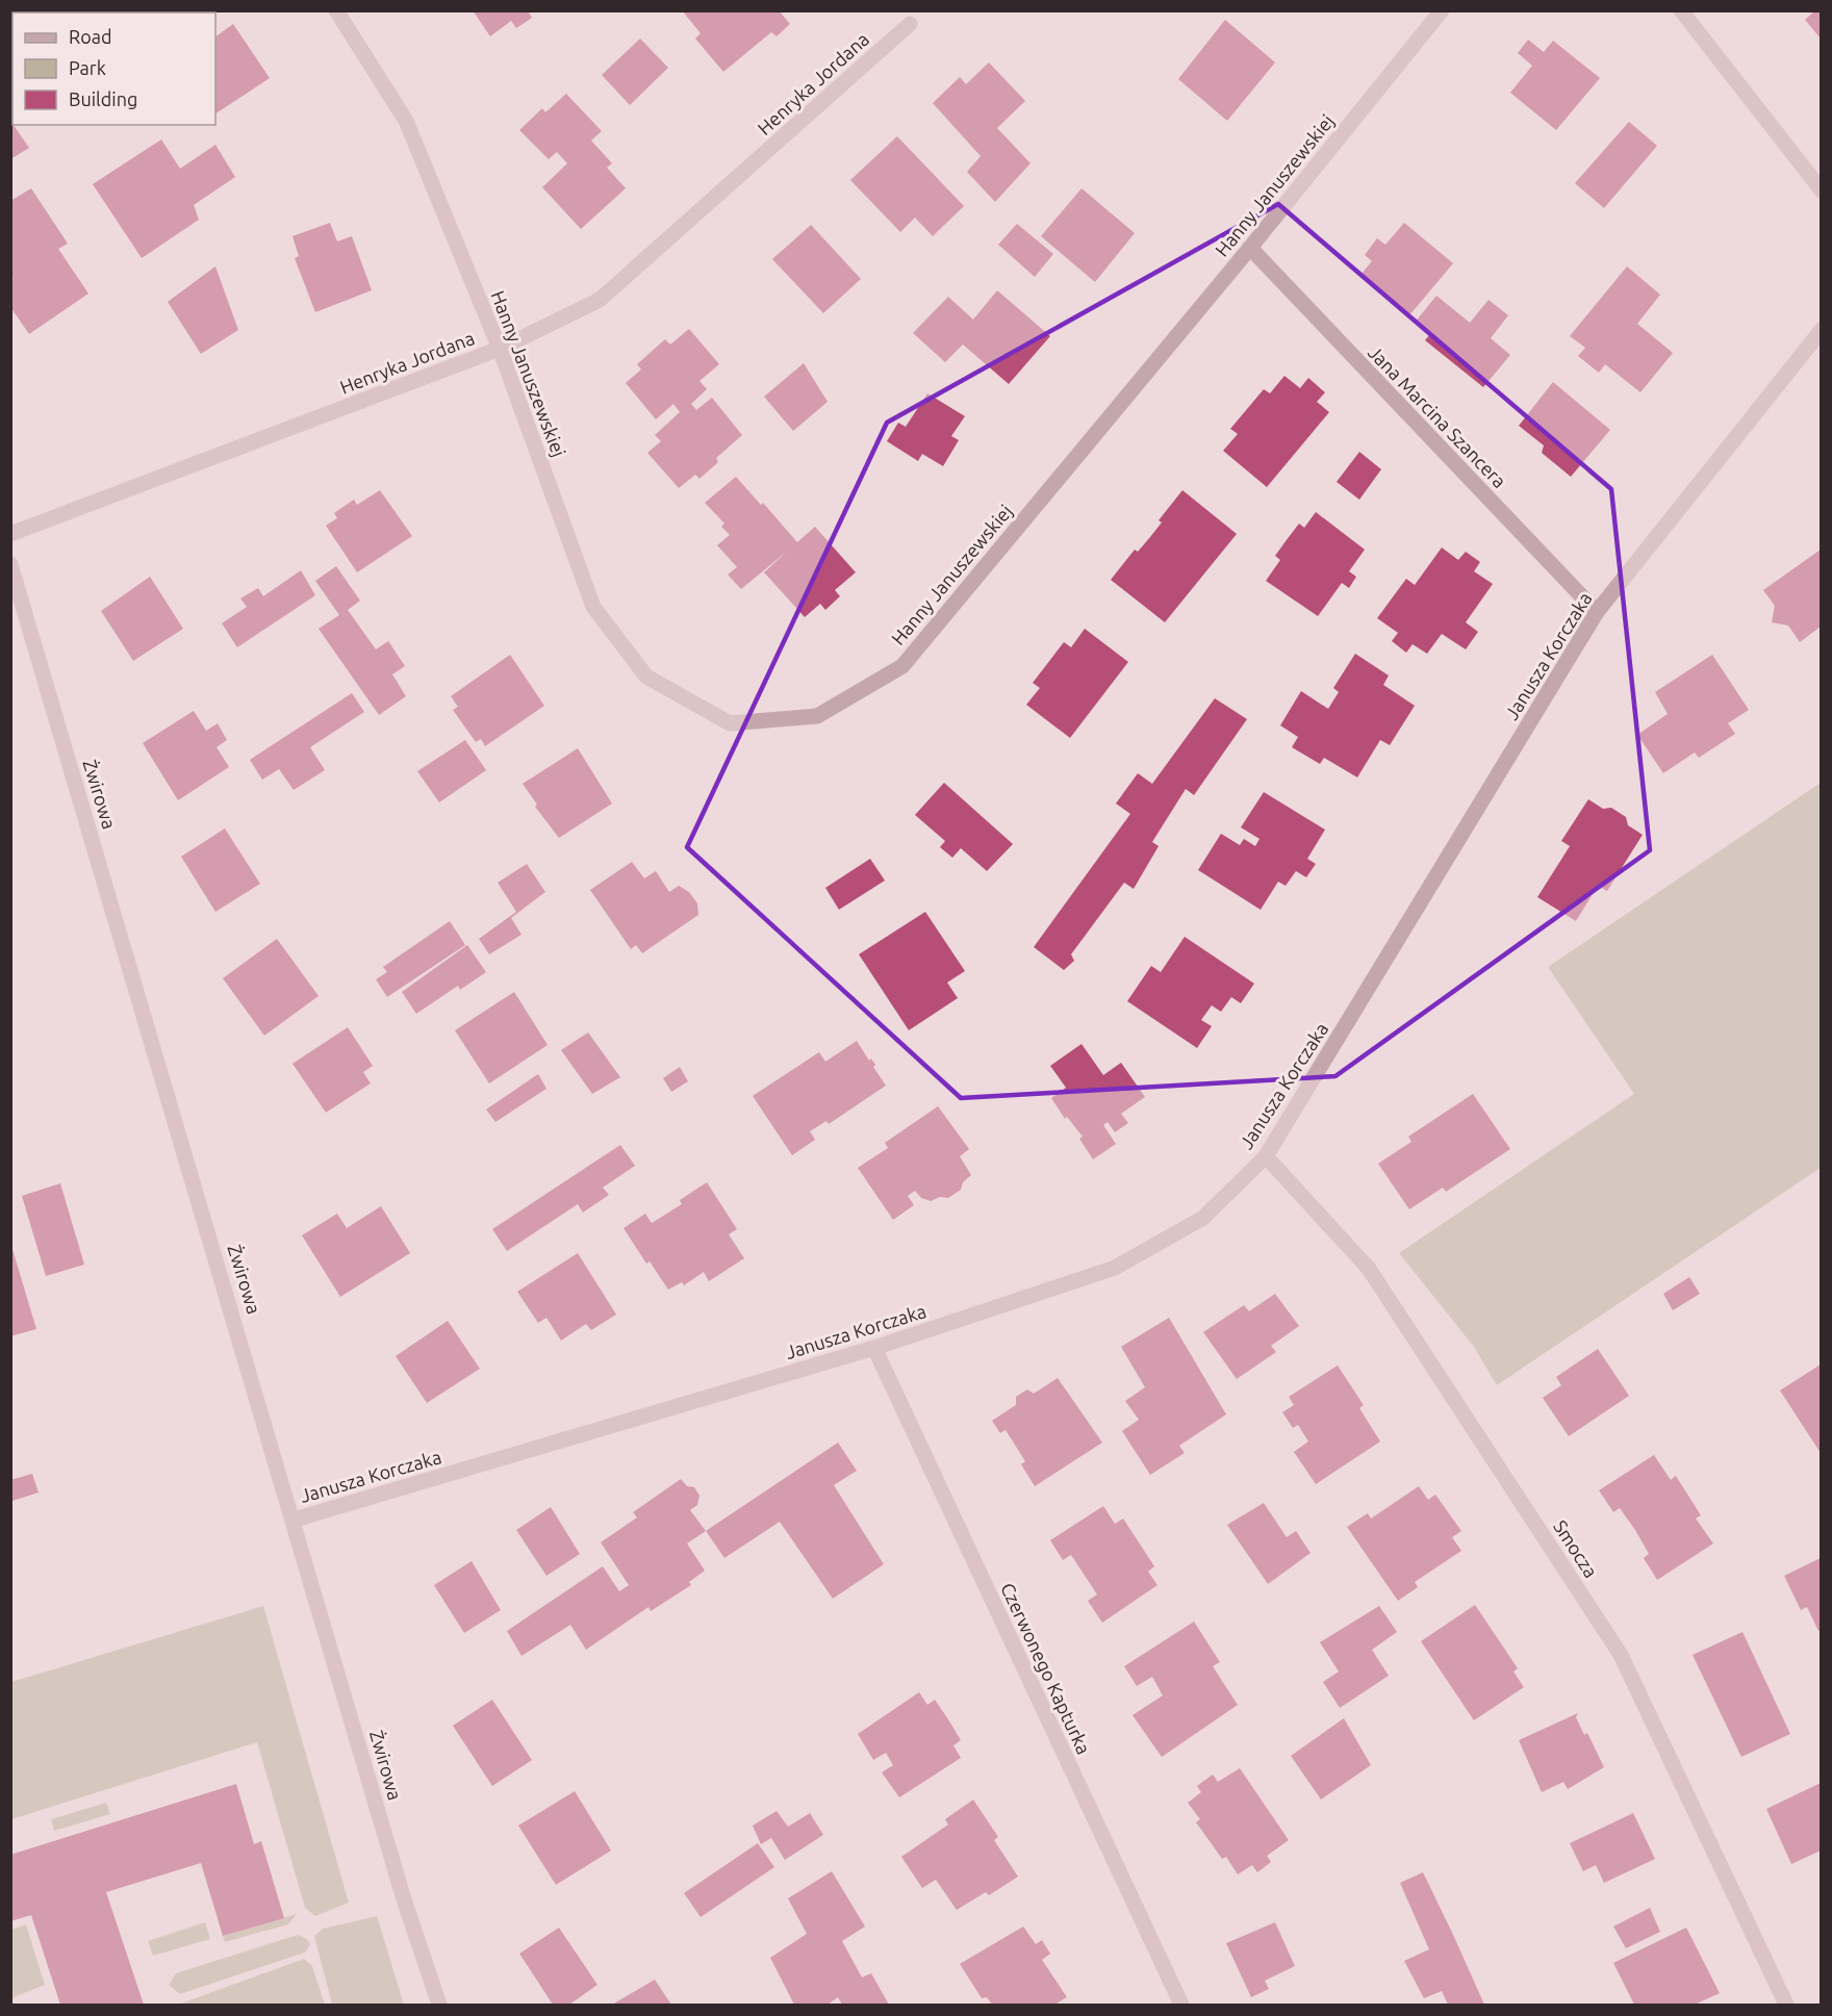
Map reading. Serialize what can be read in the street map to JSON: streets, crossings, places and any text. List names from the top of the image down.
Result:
{
  "streets": {
    "street": [
      "Henryka Jordana",
      "Hanny Januszewskiej",
      "Jana Marcina Szancera",
      "Janusza Korczaka",
      "Żwirowa",
      "Smocza",
      "Czerwonego Kapturka"
    ]
  },
  "crossings": [
    ["Henryka Jordana", "Hanny Januszewskiej"],
    ["Hanny Januszewskiej", "Jana Marcina Szancera"],
    ["Jana Marcina Szancera", "Janusza Korczaka"],
    ["Janusza Korczaka", "Żwirowa"],
    ["Janusza Korczaka", "Smocza"],
    ["Janusza Korczaka", "Czerwonego Kapturka"]
  ],
  "legend": ["Road", "Park", "Building"]
}
